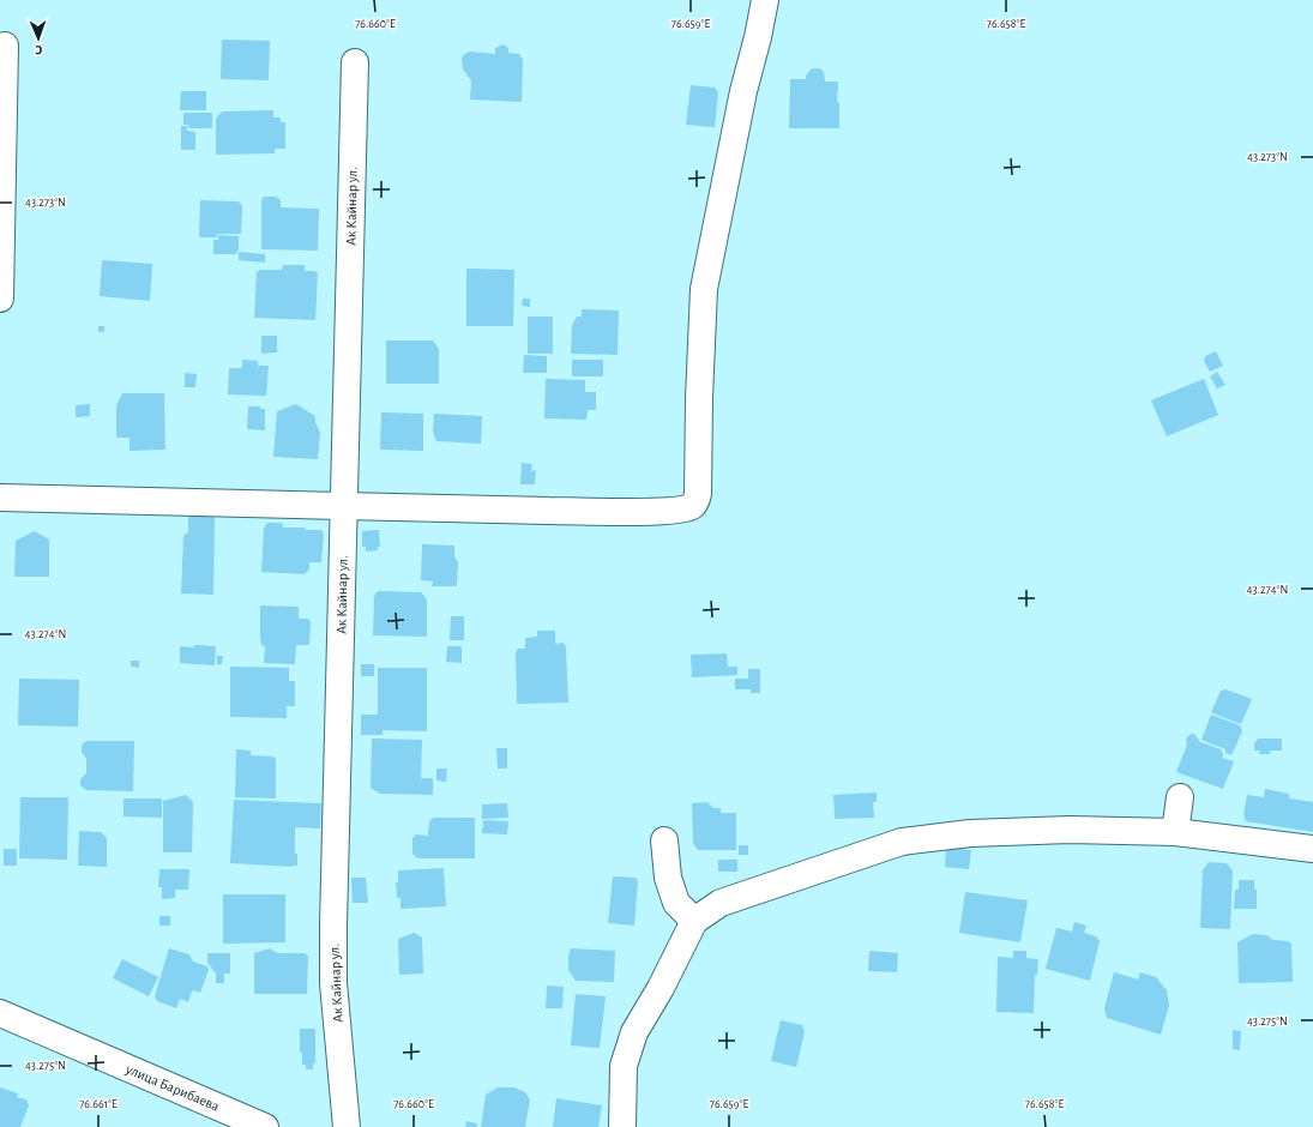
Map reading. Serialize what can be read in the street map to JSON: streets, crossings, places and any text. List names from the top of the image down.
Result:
{
  "streets": {
    "street": ["Ак Кайнар ул.", "улица Барибаева"]
  },
  "north": "bottom",
  "coordinates": [
    "76.660°E",
    "76.659°E",
    "76.658°E",
    "43.273°N",
    "43.274°N",
    "43.275°N",
    "76.661°E"
  ]
}
